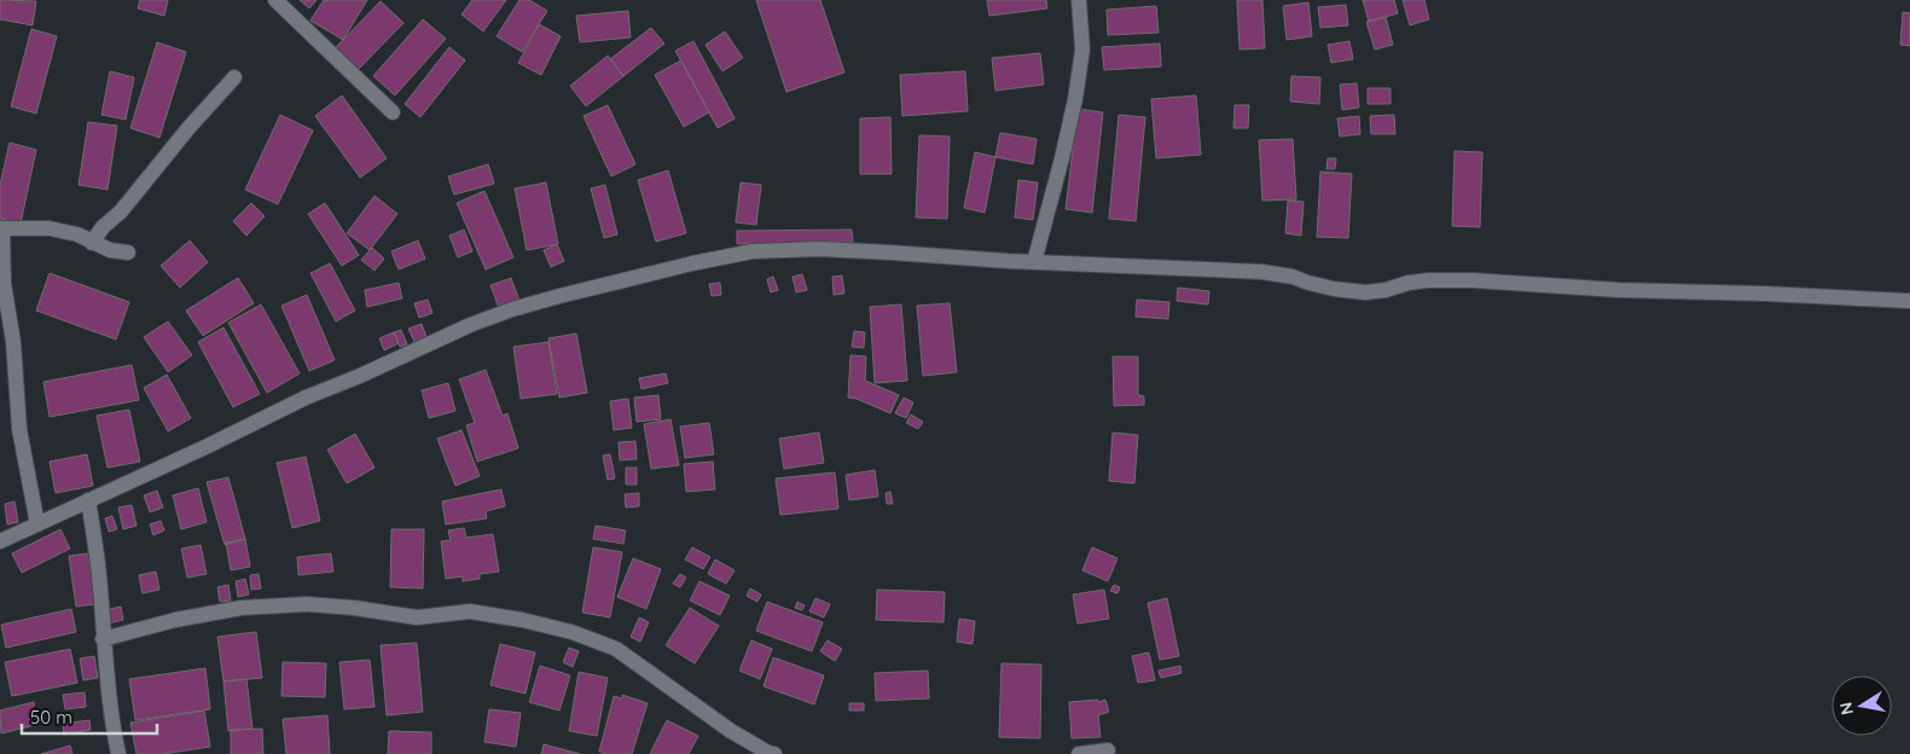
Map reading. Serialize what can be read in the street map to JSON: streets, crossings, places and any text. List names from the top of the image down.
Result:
{
  "scale_bar": "50 m",
  "north": "left"
}
